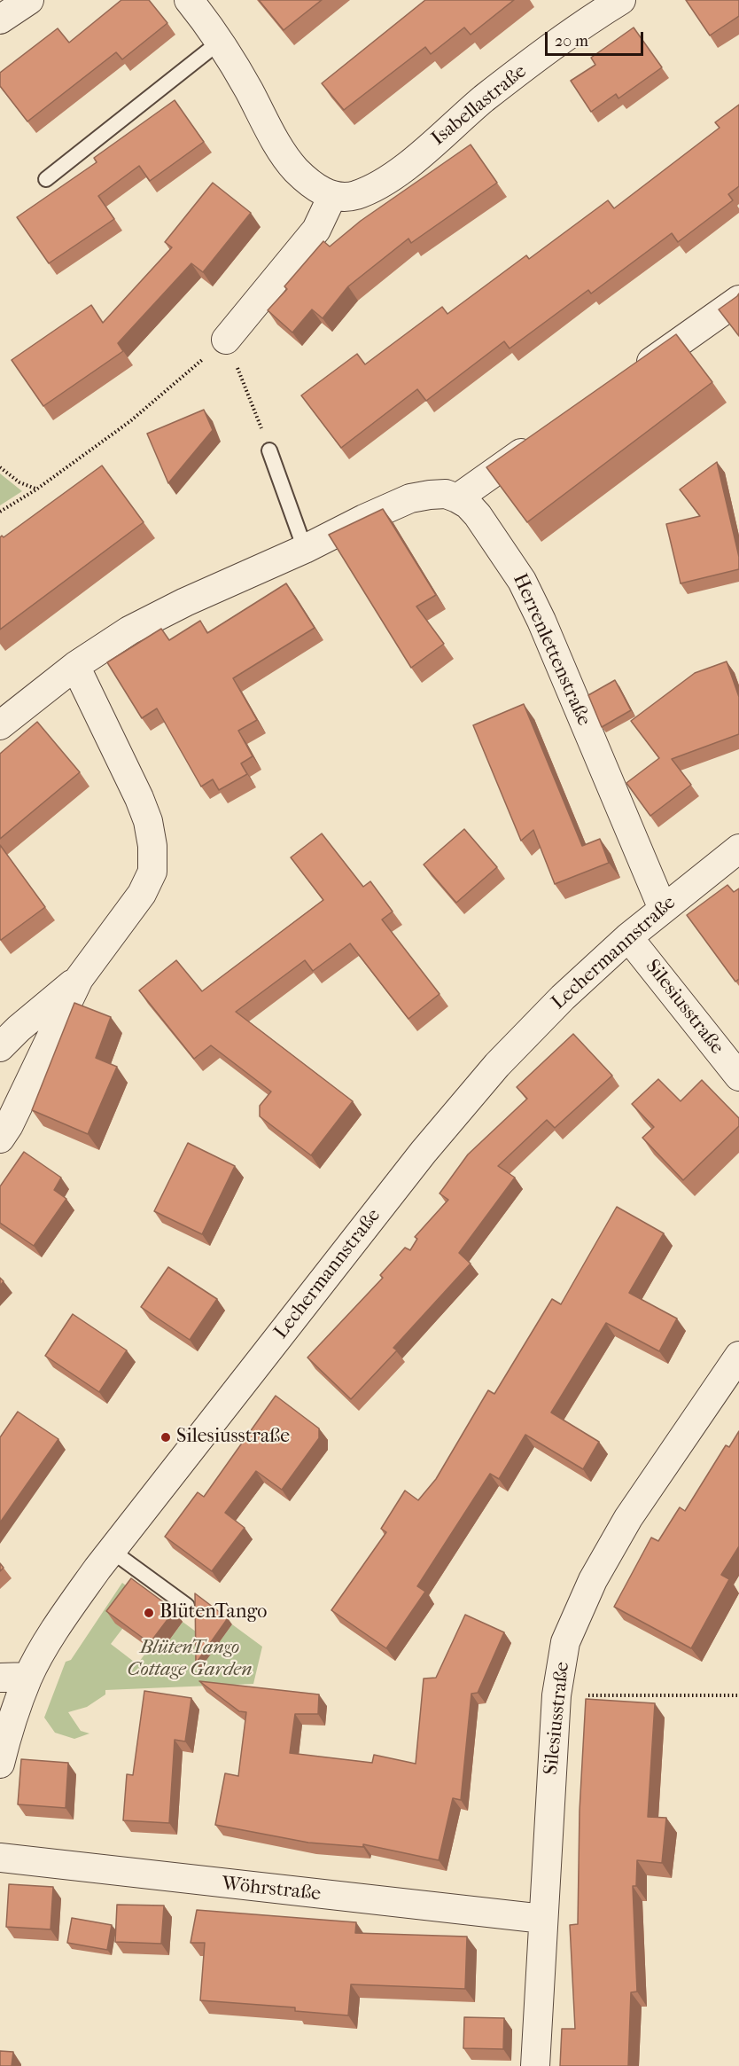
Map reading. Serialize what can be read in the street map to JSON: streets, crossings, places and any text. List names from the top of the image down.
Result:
{
  "streets": {
    "street": [
      "Isabellastraße",
      "Herrenlettenstraße",
      "Lechermannstraße",
      "Silesiusstraße",
      "Wöhrstraße"
    ]
  },
  "crossings": [
    ["Herrenlettenstraße", "Lechermannstraße"],
    ["Lechermannstraße", "Silesiusstraße"],
    ["Silesiusstraße", "Wöhrstraße"]
  ],
  "parks": ["BlütenTango Cottage Garden"],
  "places": ["Silesiusstraße", "BlütenTango"],
  "scale_bar": "20 m"
}
